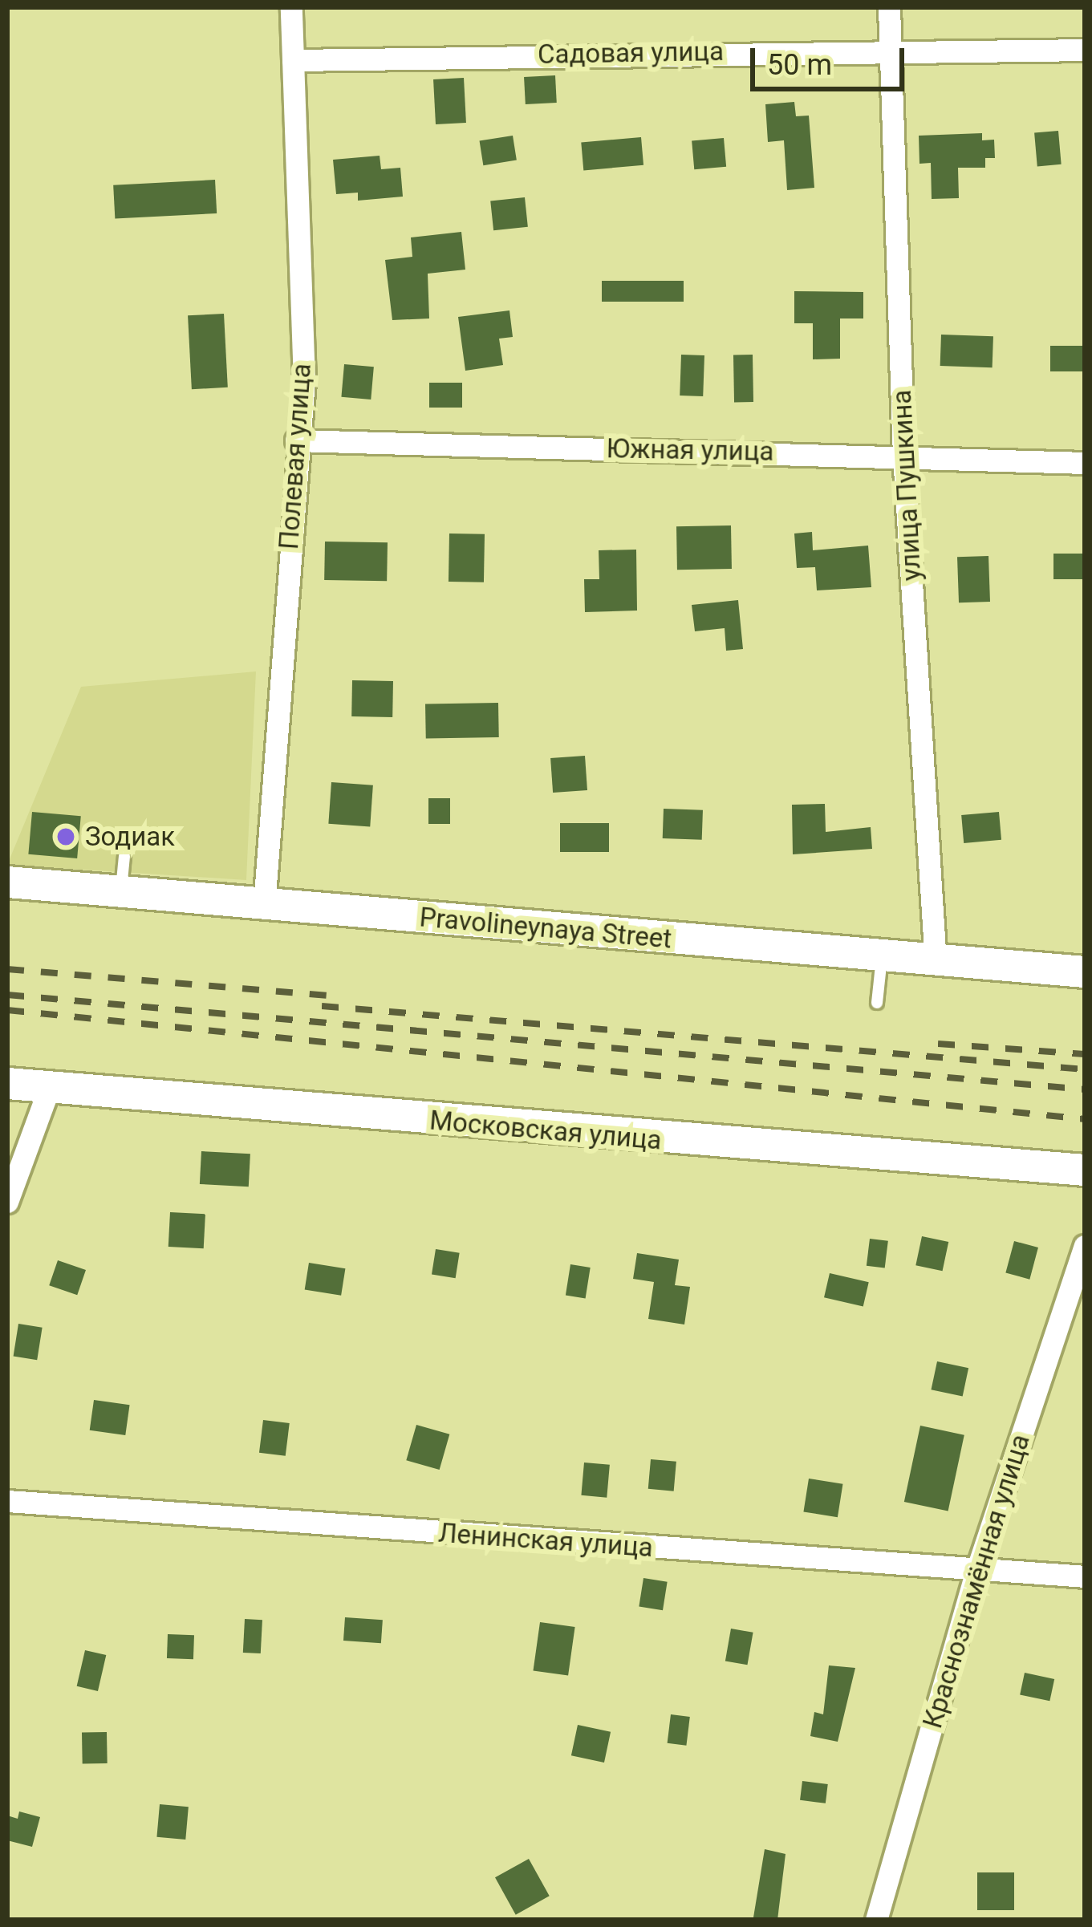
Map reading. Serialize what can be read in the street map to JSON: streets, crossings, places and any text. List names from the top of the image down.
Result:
{
  "streets": {
    "main road": ["Pravolineynaya Street", "Московская улица"],
    "street": [
      "Садовая улица",
      "Южная улица",
      "Полевая улица",
      "улица Пушкина",
      "Ленинская улица",
      "Краснознамённая улица"
    ]
  },
  "crossings": [
    ["Садовая улица", "Полевая улица"],
    ["Садовая улица", "улица Пушкина"],
    ["Южная улица", "Полевая улица"],
    ["Южная улица", "улица Пушкина"],
    ["Полевая улица", "Pravolineynaya Street"],
    ["улица Пушкина", "Pravolineynaya Street"],
    ["Ленинская улица", "Краснознамённая улица"]
  ],
  "places": ["Зодиак"],
  "scale_bar": "50 m"
}
